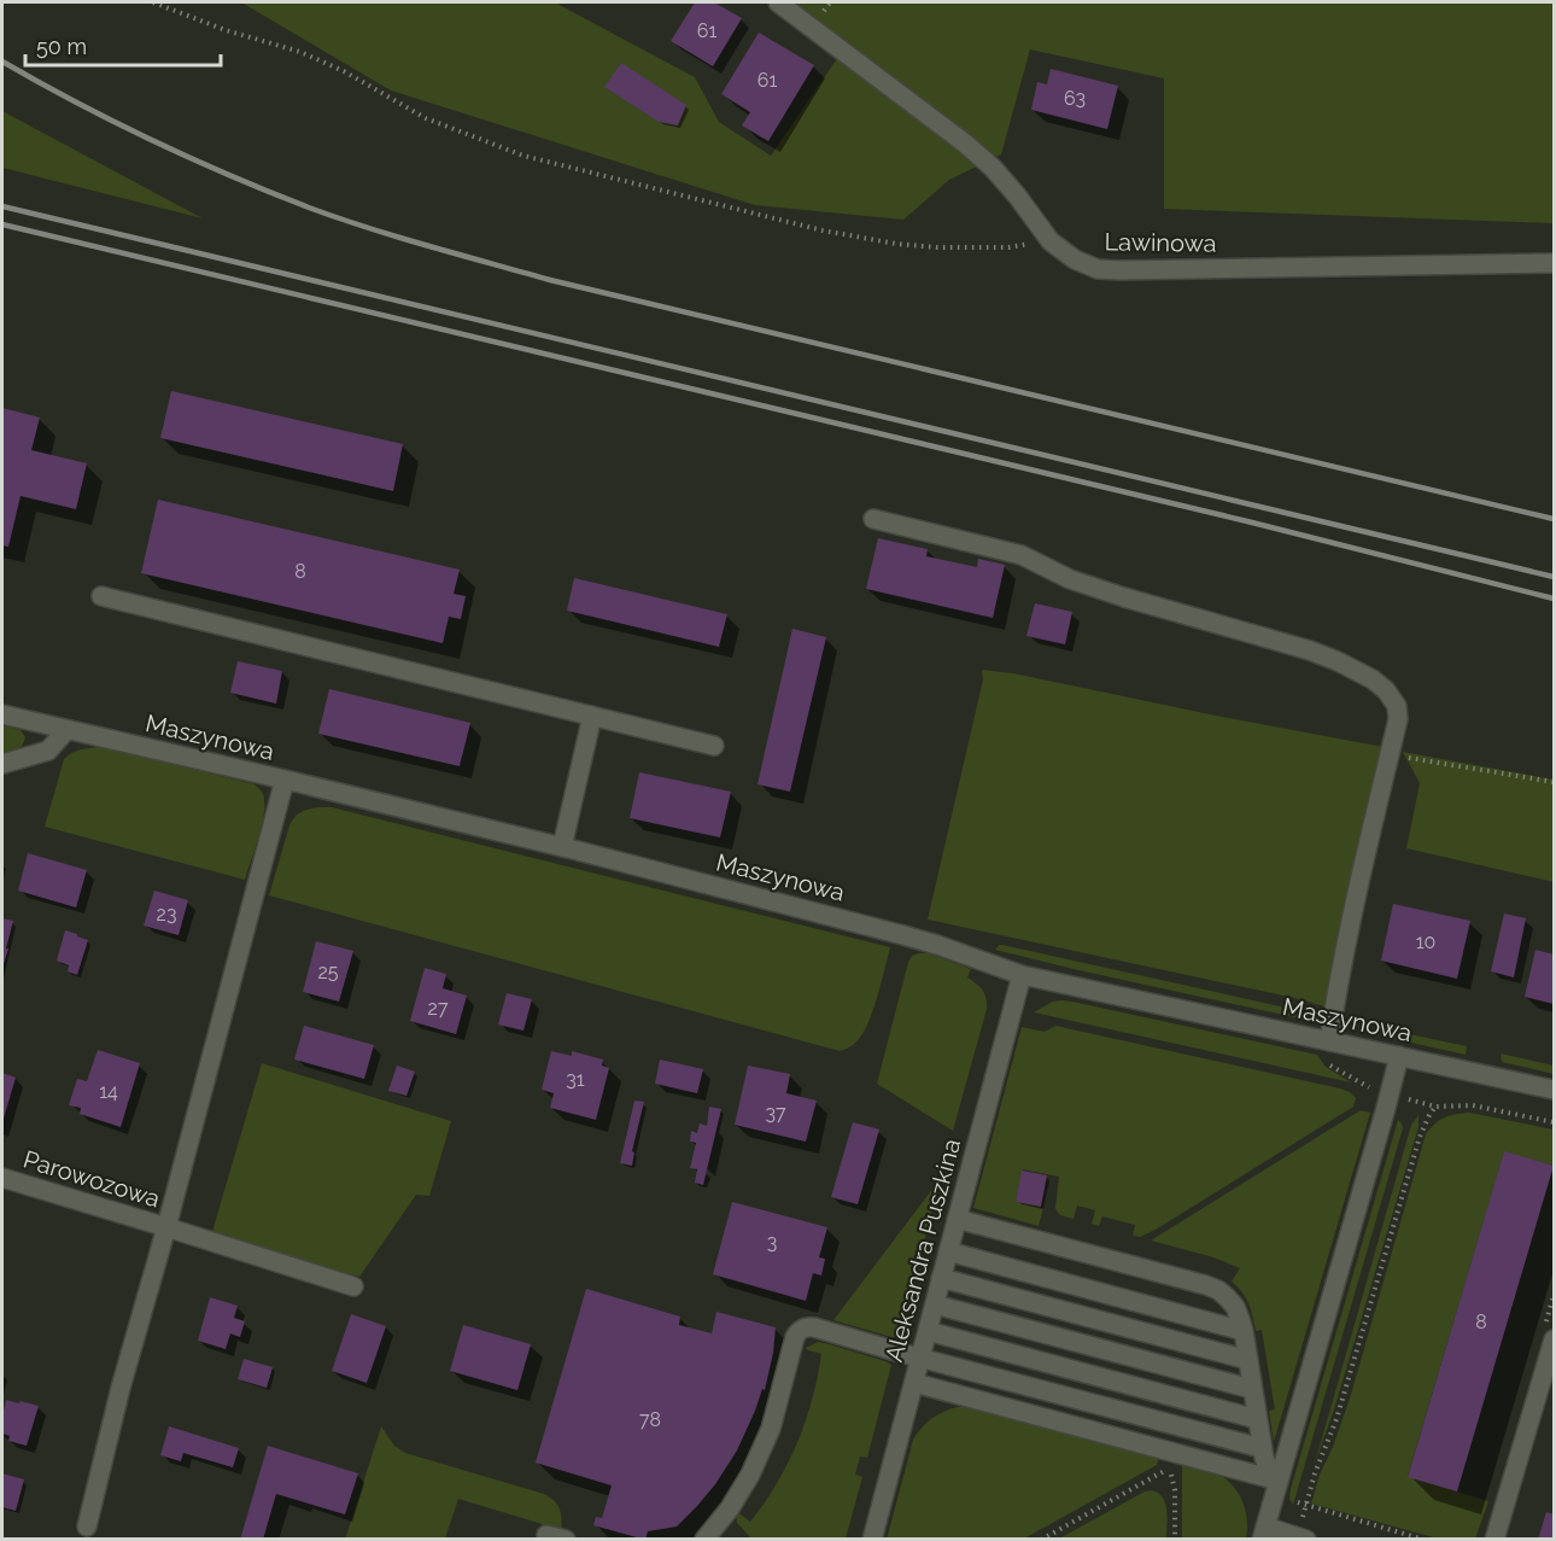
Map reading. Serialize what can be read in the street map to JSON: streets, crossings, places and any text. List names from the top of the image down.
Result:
{
  "streets": {
    "street": [
      "Lawinowa",
      "Maszynowa",
      "Parowozowa",
      "Aleksandra Puszkina"
    ]
  },
  "crossings": [
    ["Maszynowa", "Aleksandra Puszkina"]
  ],
  "house_numbers": [
    "61",
    "61",
    "63",
    "8",
    "23",
    "10",
    "25",
    "27",
    "31",
    "14",
    "37",
    "3",
    "8",
    "78"
  ],
  "scale_bar": "50 m"
}
